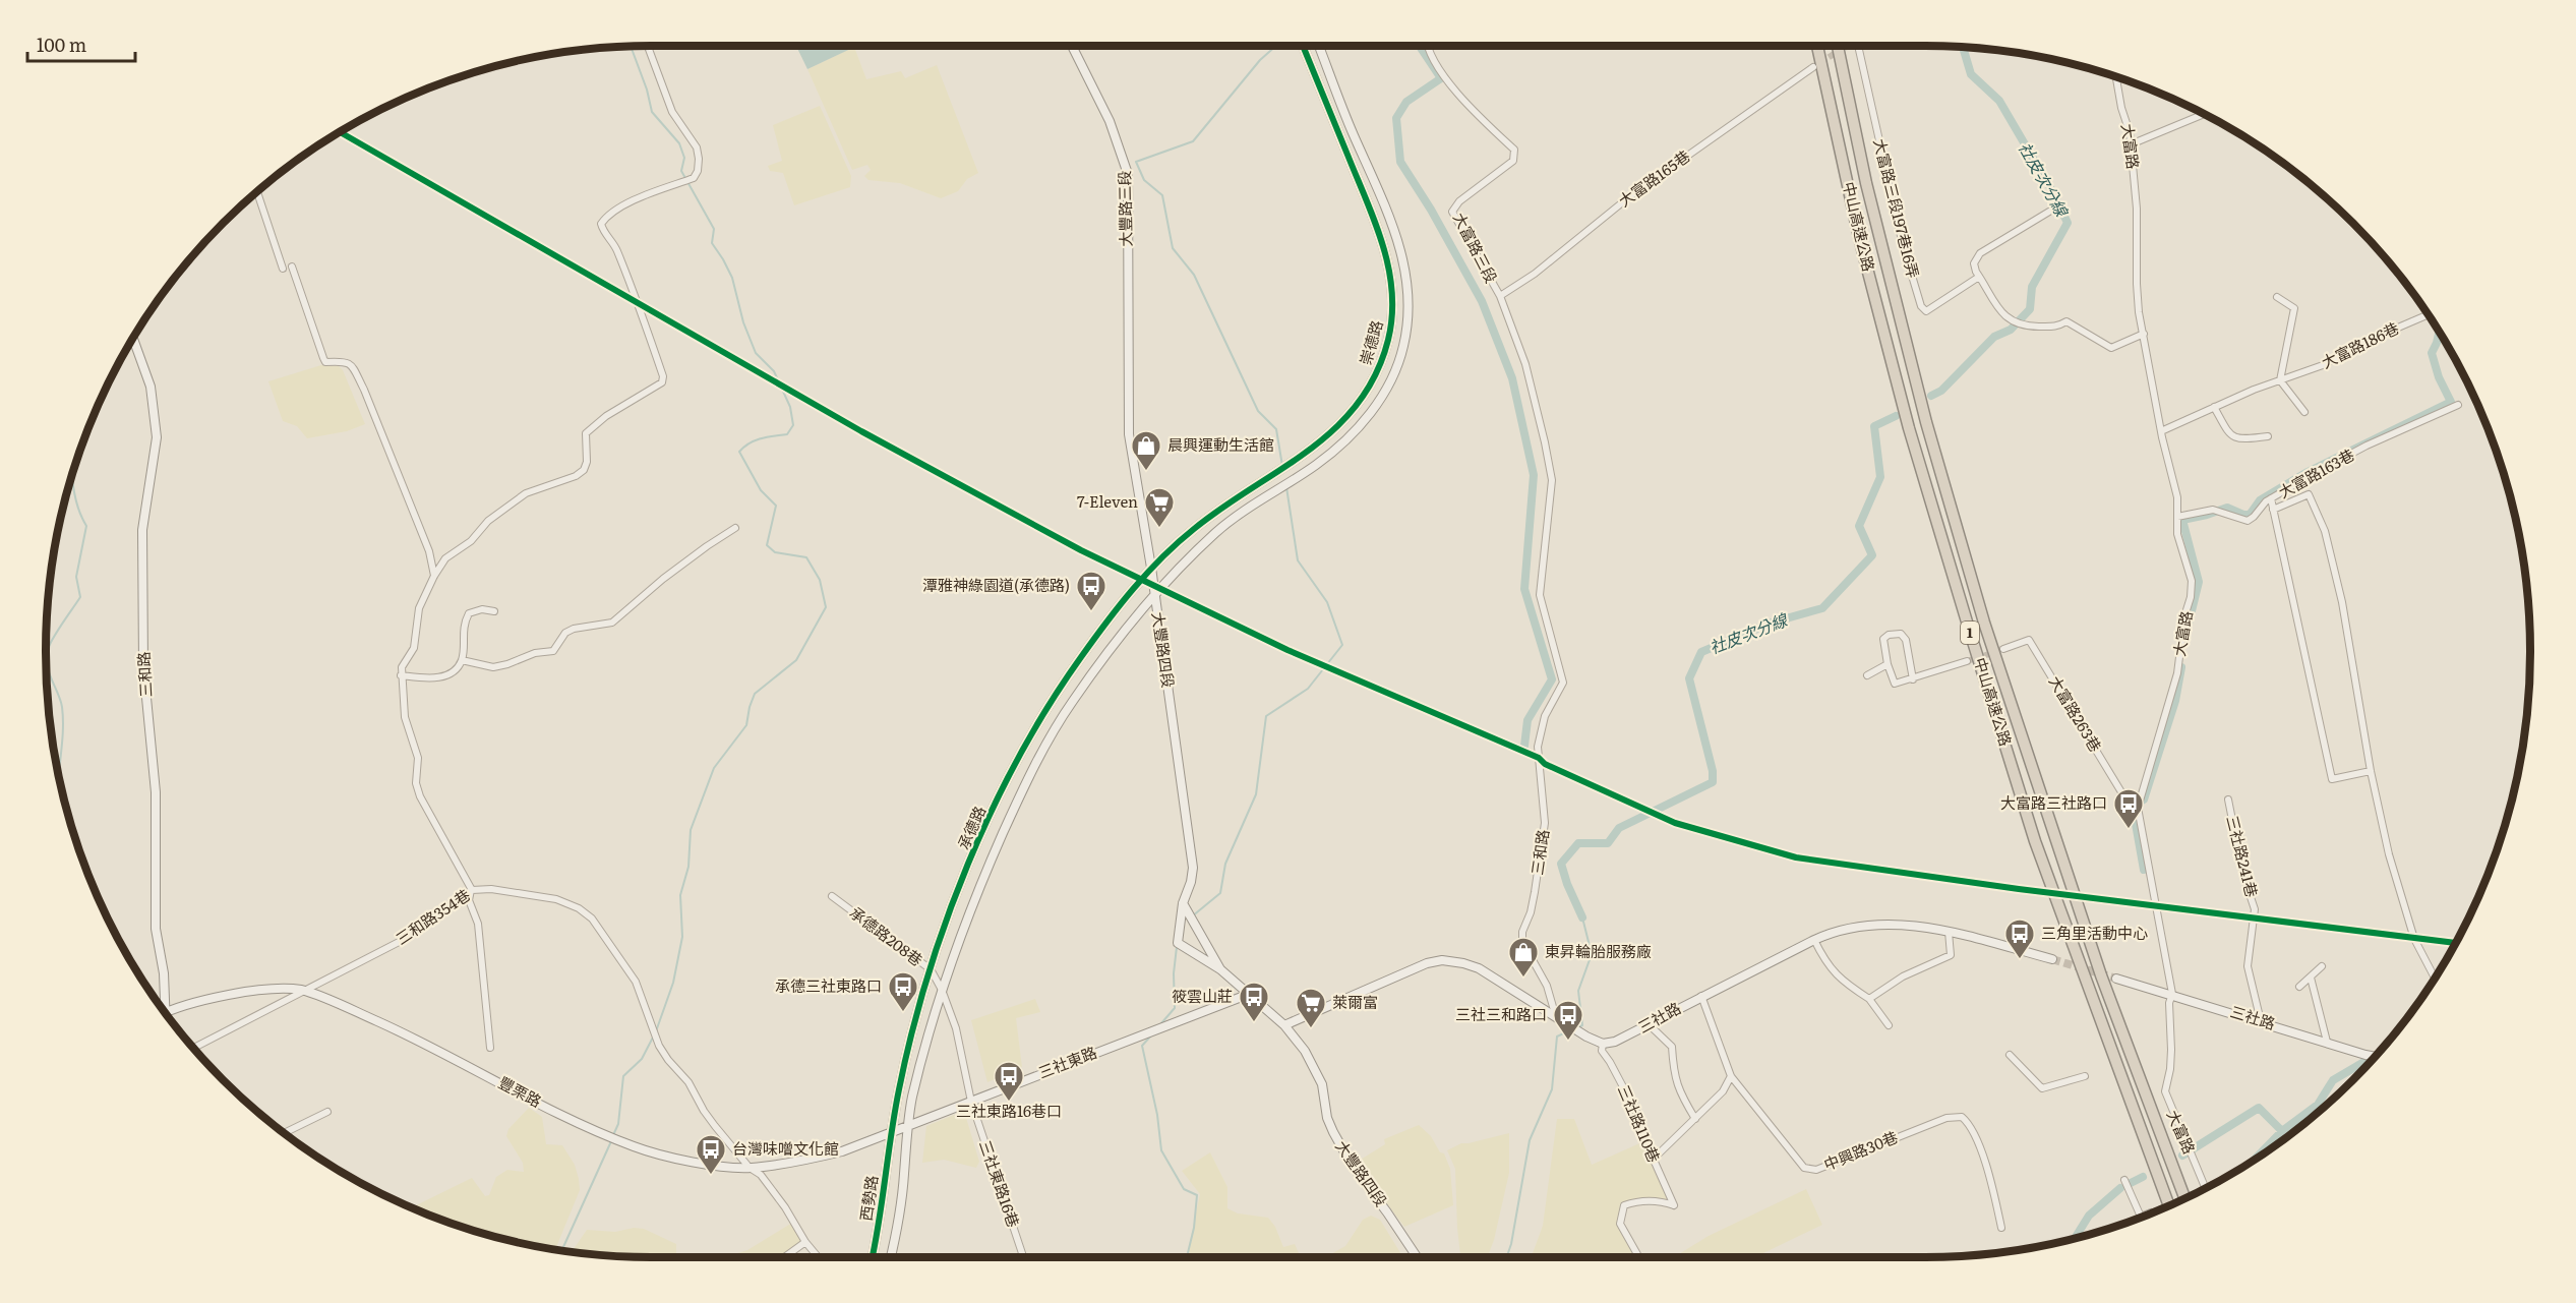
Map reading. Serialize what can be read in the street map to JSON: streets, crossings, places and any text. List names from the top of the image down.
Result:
{
  "streets": {
    "highway": ["中山高速公路", "1"],
    "street": [
      "大富路",
      "大富路165巷",
      "大豐路三段",
      "大富路三段197巷16弄",
      "大富路三段",
      "崇德路",
      "大富路186巷",
      "大富路163巷",
      "大豐路四段",
      "三和路",
      "大富路263巷",
      "承德路",
      "三社路241巷",
      "三和路354巷",
      "承德路208巷",
      "三社路",
      "三社東路",
      "豐栗路",
      "三社路110巷",
      "中興路30巷",
      "三社東路16巷",
      "西勢路"
    ]
  },
  "crossings": [
    ["大富路", "大富路186巷"],
    ["大富路", "大富路163巷"],
    ["大富路", "大富路263巷"],
    ["大富路", "三社路"],
    ["大富路165巷", "大富路三段"],
    ["大豐路三段", "大豐路四段"],
    ["大富路三段", "三和路"],
    ["崇德路", "大豐路四段"],
    ["崇德路", "承德路"],
    ["大豐路四段", "承德路"],
    ["大豐路四段", "三社東路"],
    ["承德路", "承德路208巷"],
    ["承德路", "三社東路"],
    ["承德路", "豐栗路"],
    ["承德路", "三社東路16巷"],
    ["承德路", "西勢路"],
    ["三社路241巷", "三社路"],
    ["三和路354巷", "豐栗路"],
    ["承德路208巷", "三社東路16巷"],
    ["三社路", "三社路110巷"],
    ["三社路", "中興路30巷"],
    ["三社東路", "豐栗路"],
    ["三社東路", "三社東路16巷"],
    ["三社東路", "西勢路"],
    ["豐栗路", "西勢路"]
  ],
  "water": ["社皮次分線"],
  "places": {
    "shop": ["晨興運動生活館", "東昇輪胎服務廠"],
    "supermarket": ["7-Eleven", "萊爾富"],
    "bus stop": [
      "潭雅神綠園道(承德路)",
      "大富路三社路口",
      "三角里活動中心",
      "承德三社東路口",
      "筱雲山莊",
      "三社三和路口",
      "三社東路16巷口",
      "台灣味噌文化館"
    ]
  },
  "scale_bar": "100 m"
}
